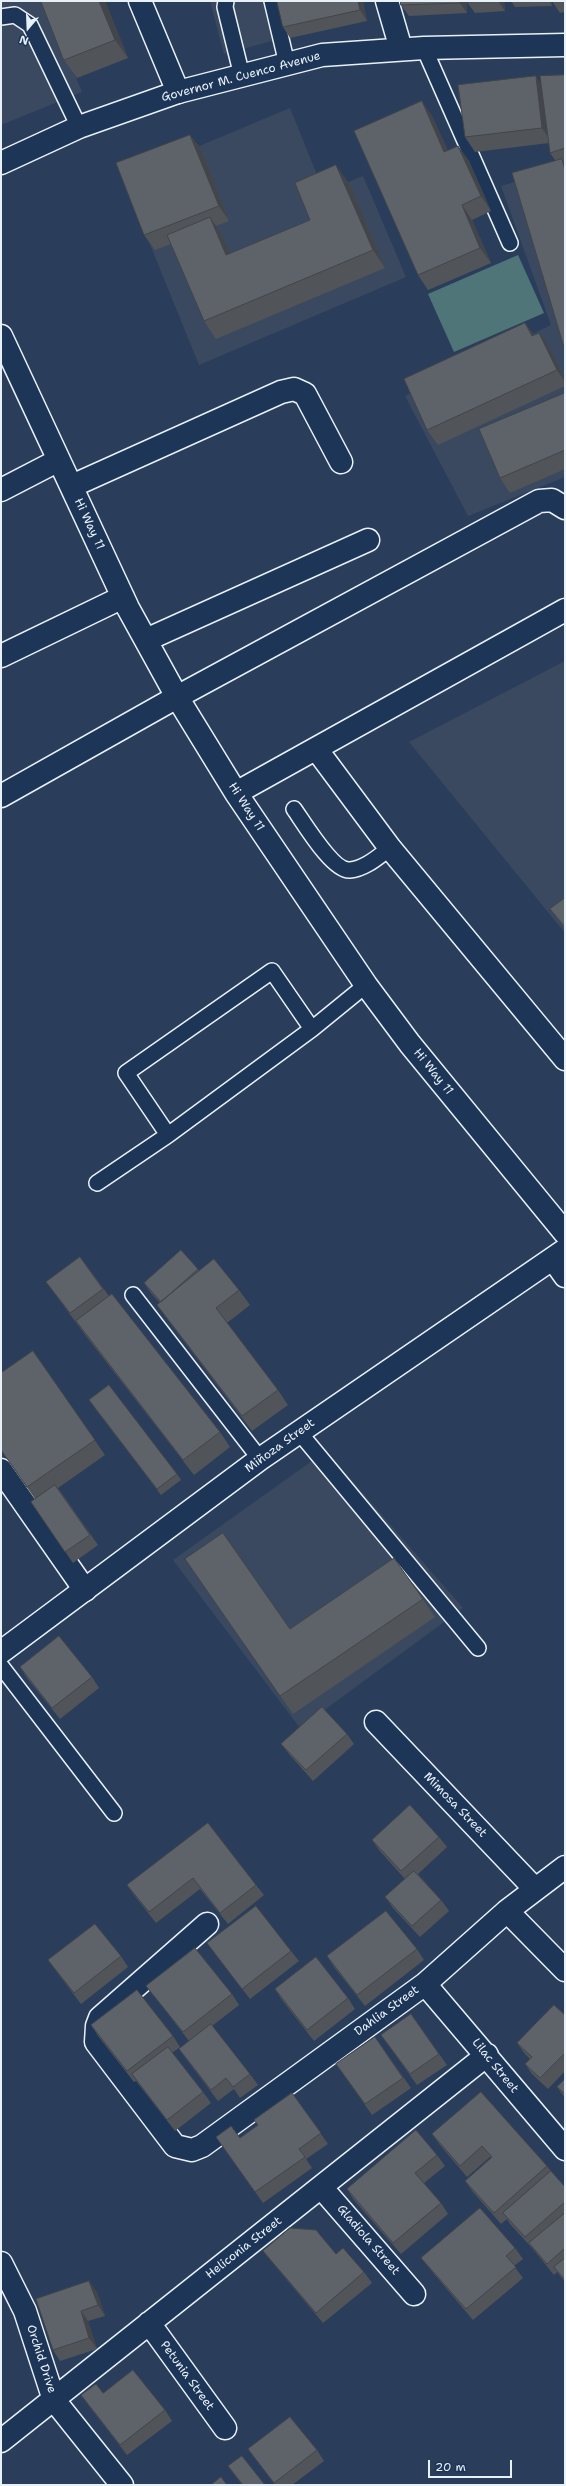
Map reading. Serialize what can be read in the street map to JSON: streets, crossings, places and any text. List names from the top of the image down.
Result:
{
  "streets": {
    "street": [
      "Governor M. Cuenco Avenue",
      "Hi Way 11",
      "Miñoza Street",
      "Mimosa Street",
      "Dahlia Street",
      "Lilac Street",
      "Gladiola Street",
      "Heliconia Street",
      "Orchid Drive",
      "Petunia Street"
    ]
  },
  "crossings": [
    ["Mimosa Street", "Dahlia Street"],
    ["Dahlia Street", "Lilac Street"],
    ["Lilac Street", "Heliconia Street"],
    ["Gladiola Street", "Heliconia Street"],
    ["Heliconia Street", "Orchid Drive"],
    ["Heliconia Street", "Petunia Street"]
  ],
  "scale_bar": "20 m",
  "north": "bottom"
}
